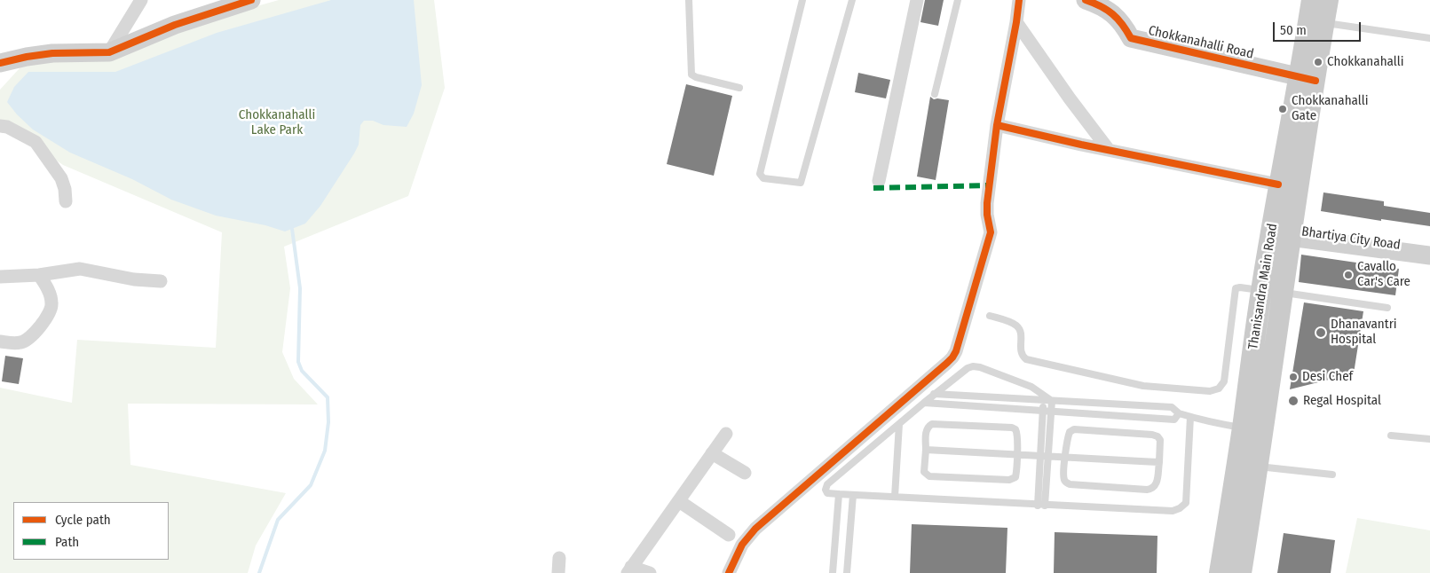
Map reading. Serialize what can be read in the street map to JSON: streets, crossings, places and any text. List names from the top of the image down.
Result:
{
  "streets": {
    "main road": ["Thanisandra Main Road"],
    "street": ["Chokkanahalli Road", "Bhartiya City Road"]
  },
  "crossings": [
    ["Chokkanahalli Road", "Thanisandra Main Road"],
    ["Bhartiya City Road", "Thanisandra Main Road"]
  ],
  "parks": ["Chokkanahalli Lake Park"],
  "places": [
    "Chokkanahalli",
    "Chokkanahalli Gate",
    "Cavallo Car's Care",
    "Dhanavantri Hospital",
    "Desi Chef",
    "Regal Hospital"
  ],
  "legend": ["Cycle path", "Path"],
  "scale_bar": "50 m"
}
